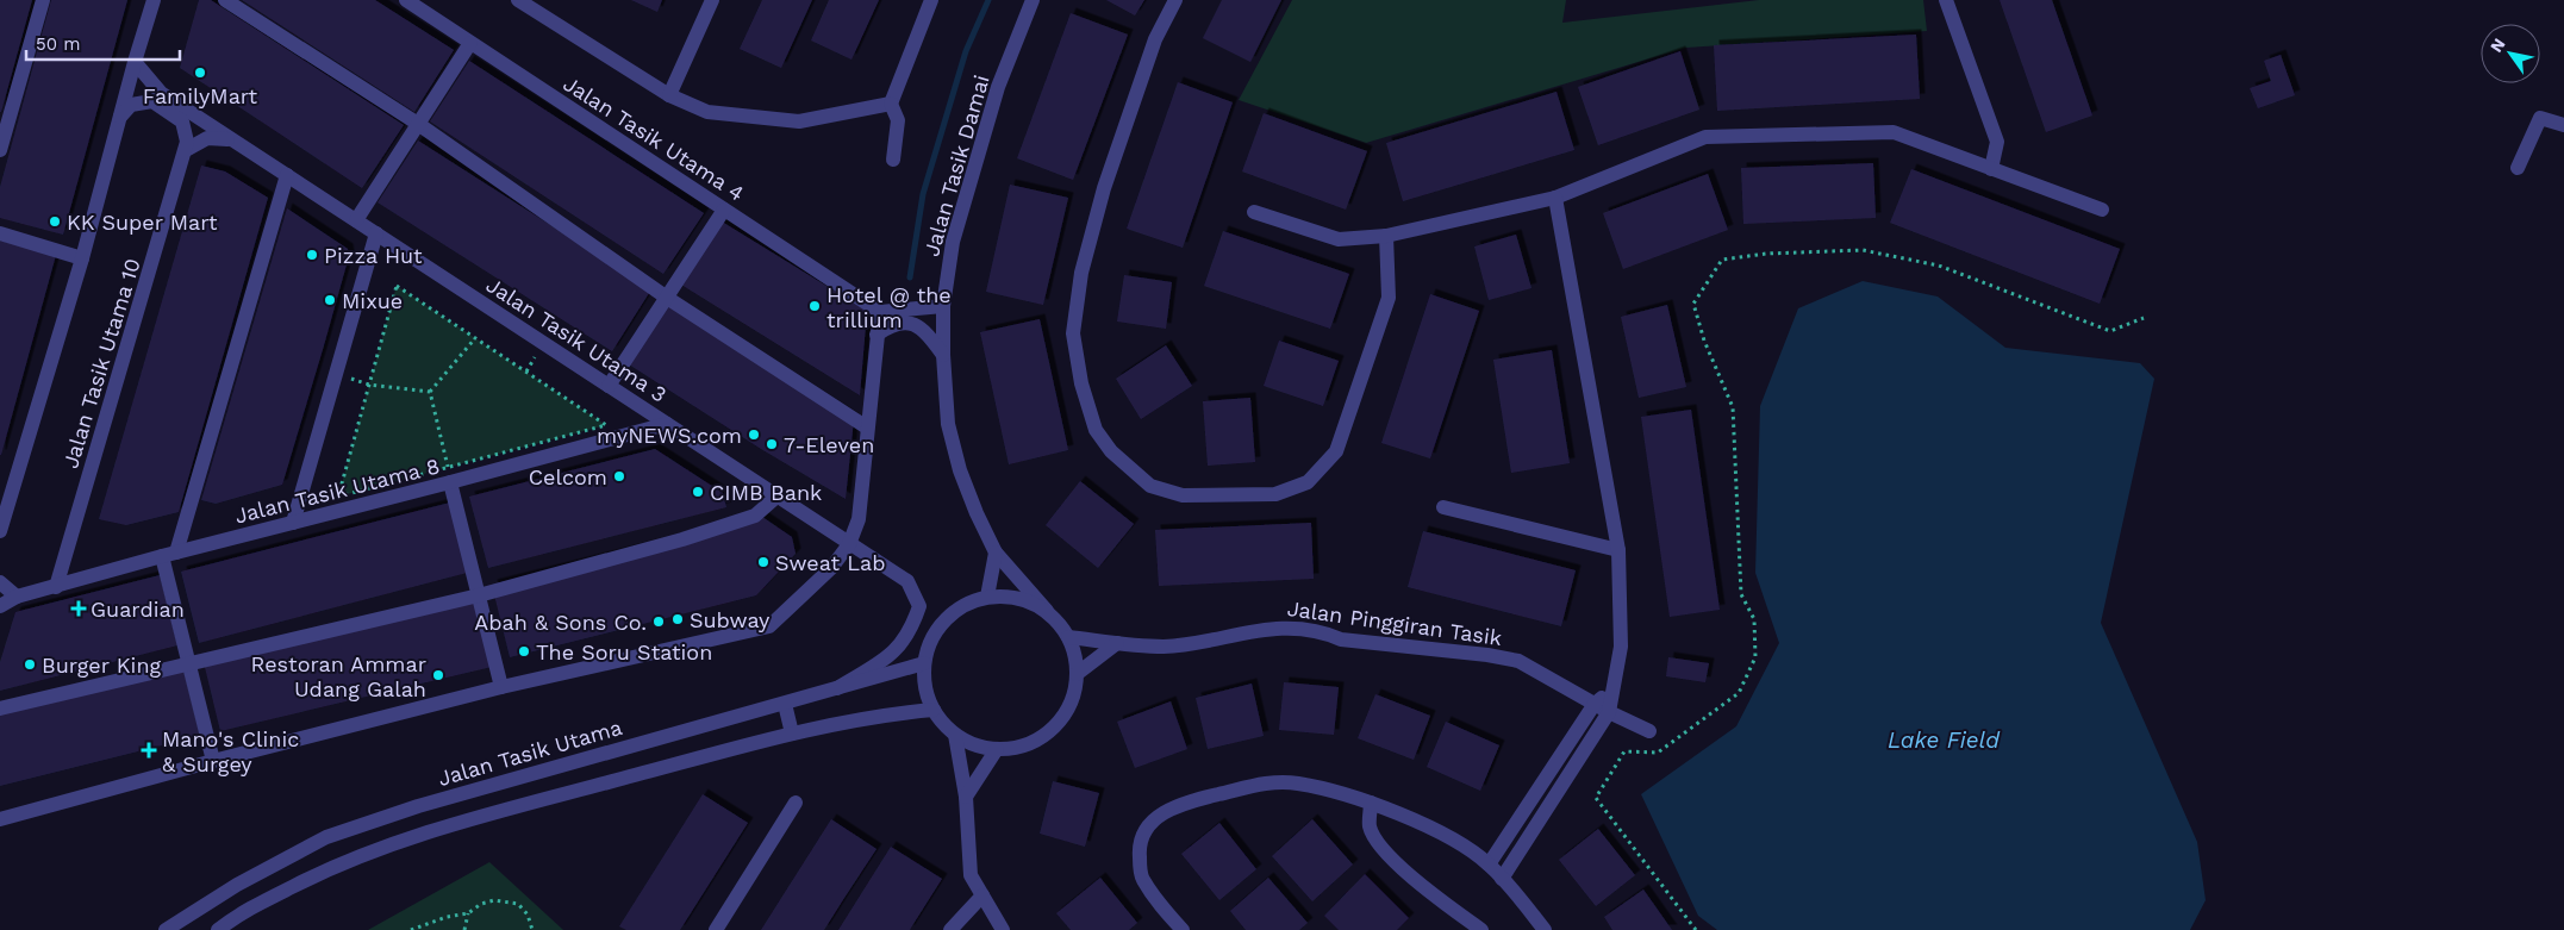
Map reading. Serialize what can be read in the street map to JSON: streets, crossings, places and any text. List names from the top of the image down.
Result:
{
  "streets": {
    "street": [
      "Jalan Tasik Utama 4",
      "Jalan Tasik Damai",
      "Jalan Tasik Utama 3",
      "Jalan Tasik Utama 10",
      "Jalan Tasik Utama 8",
      "Jalan Pinggiran Tasik",
      "Jalan Tasik Utama"
    ]
  },
  "crossings": [
    ["Jalan Tasik Damai", "Jalan Pinggiran Tasik"],
    ["Jalan Tasik Damai", "Jalan Tasik Utama"],
    ["Jalan Tasik Utama 3", "Jalan Tasik Utama 8"],
    ["Jalan Tasik Utama 3", "Jalan Tasik Utama"],
    ["Jalan Tasik Utama 10", "Jalan Tasik Utama 8"],
    ["Jalan Pinggiran Tasik", "Jalan Tasik Utama"]
  ],
  "water": ["Lake Field"],
  "places": {
    "other": [
      "FamilyMart",
      "KK Super Mart",
      "Pizza Hut",
      "Mixue",
      "Hotel @ the trillium",
      "myNEWS.com",
      "7-Eleven",
      "Celcom",
      "CIMB Bank",
      "Sweat Lab",
      "Subway",
      "Abah & Sons Co.",
      "The Soru Station",
      "Burger King",
      "Restoran Ammar Udang Galah"
    ],
    "health": ["Guardian", "Mano's Clinic & Surgey"]
  },
  "scale_bar": "50 m",
  "north": "top left"
}
